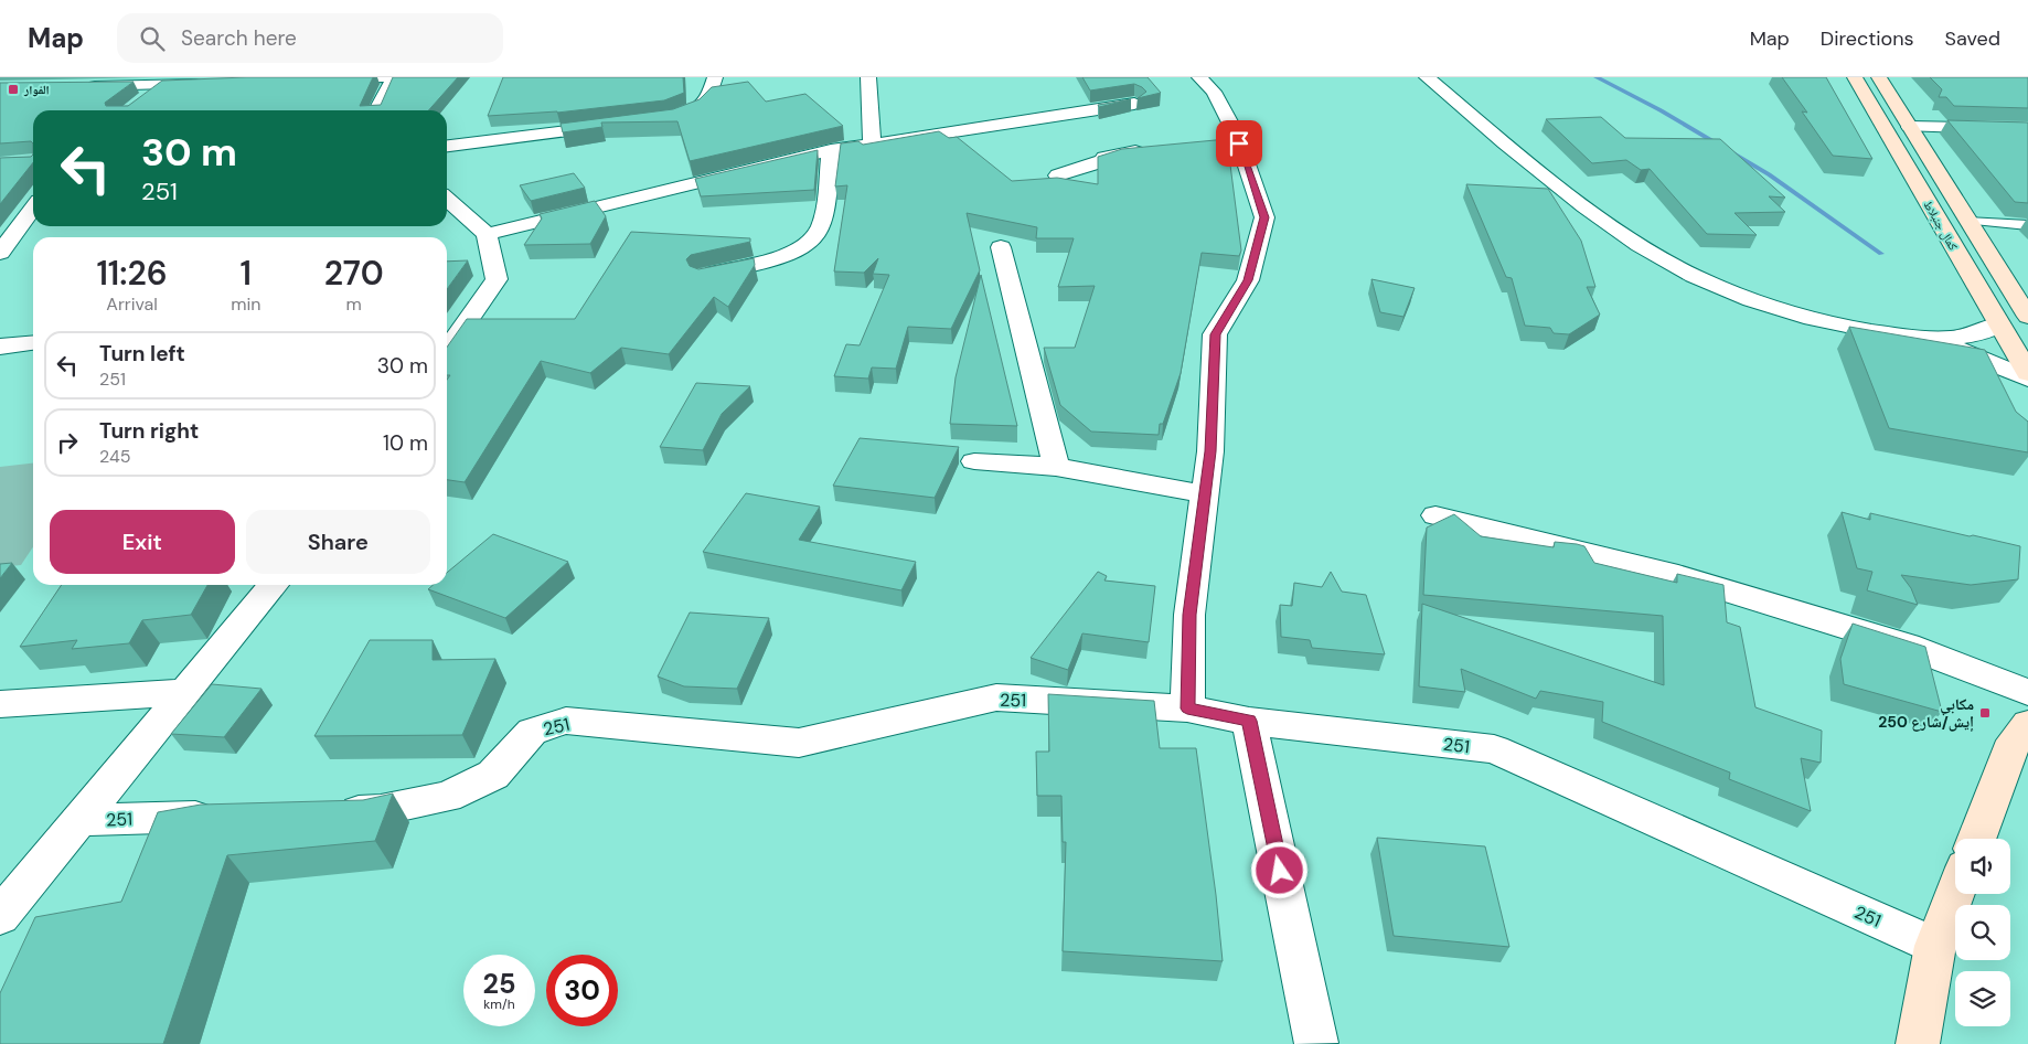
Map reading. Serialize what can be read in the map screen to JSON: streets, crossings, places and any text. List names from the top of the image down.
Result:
{
  "streets": {
    "main road": ["كمال جنبلاط"],
    "street": ["251"]
  },
  "places": {
    "transit": ["الفوار", "مكابي إيش/شارع 250"]
  },
  "page": {
    "header": "Map",
    "search": "Search here",
    "nav": ["Map", "Directions", "Saved"],
    "turn": ["30 m", "251"],
    "eta": [
      "11:26",
      "Arrival",
      "1",
      "min",
      "270",
      "m"
    ],
    "list": [
      {
        "name": "Turn left",
        "note": "251",
        "value": "30 m"
      },
      {
        "name": "Turn right",
        "note": "245",
        "value": "10 m"
      }
    ],
    "buttons": ["Exit", "Share"],
    "speed": "25 km/h",
    "limit": "30"
  }
}
